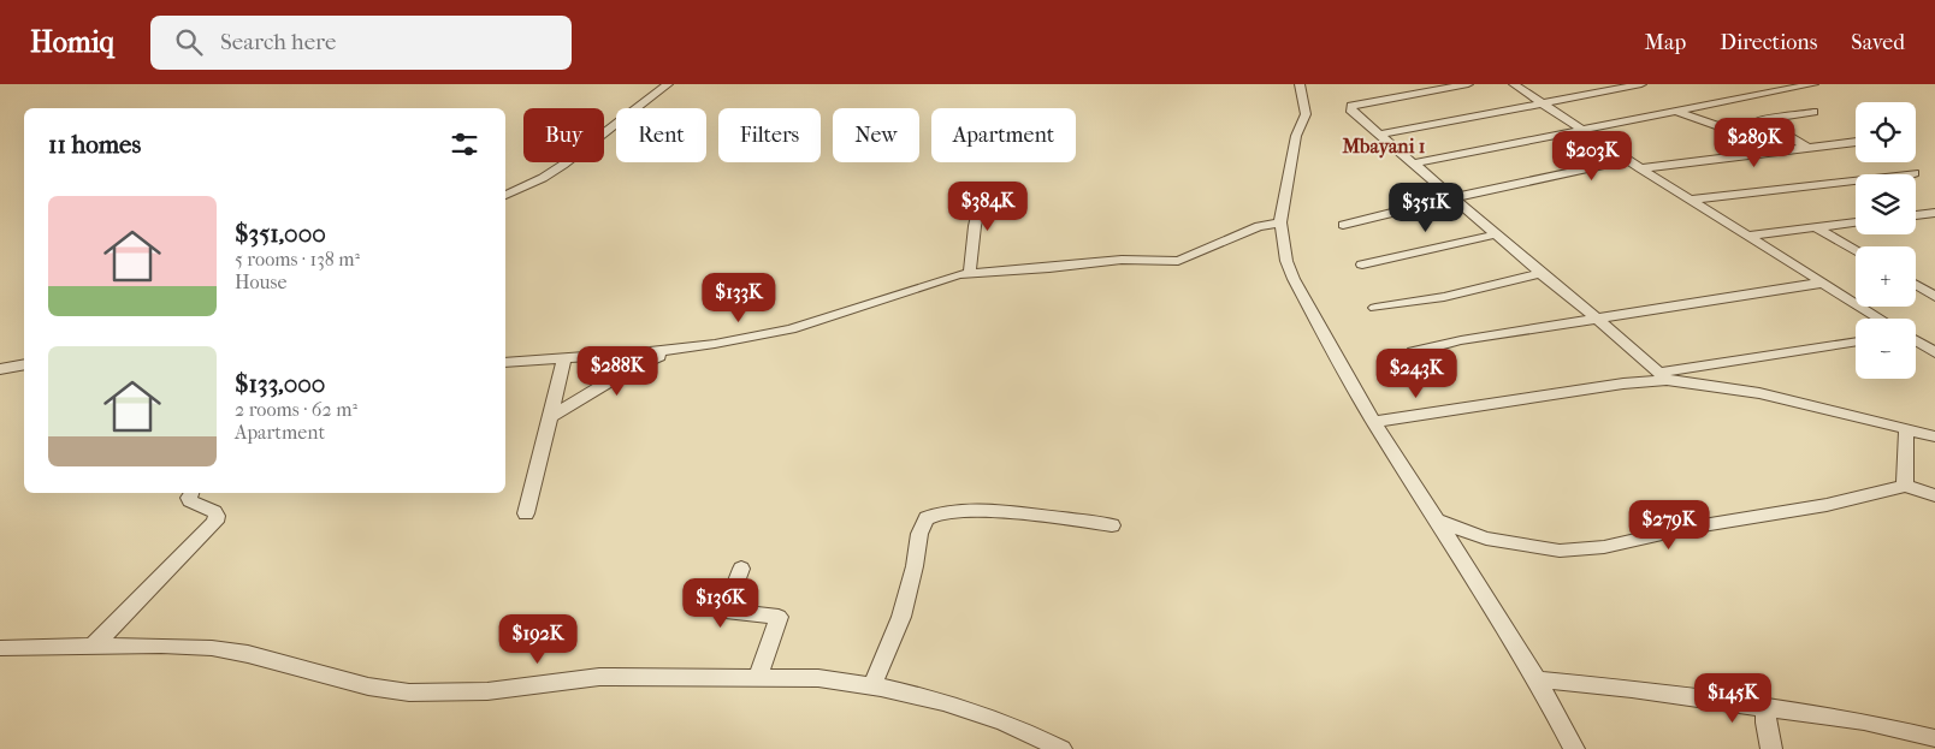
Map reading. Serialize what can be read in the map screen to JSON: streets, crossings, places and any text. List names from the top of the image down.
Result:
{
  "districts": ["Mbayani 1"],
  "page": {
    "header": "Homiq",
    "search": "Search here",
    "nav": ["Map", "Directions", "Saved"],
    "map_buttons": ["+", "−"],
    "chip": [
      "Buy",
      "Rent",
      "Filters",
      "New",
      "Apartment"
    ],
    "heading": "11 homes",
    "price": [
      "$289K",
      "$203K",
      "$384K",
      "$351K",
      "$133K",
      "$288K",
      "$243K",
      "$279K",
      "$136K",
      "$192K",
      "$145K"
    ],
    "list": [
      {
        "name": "$351,000",
        "note": "5 rooms · 138 m² · House"
      },
      {
        "name": "$133,000",
        "note": "2 rooms · 62 m² · Apartment"
      }
    ]
  }
}
